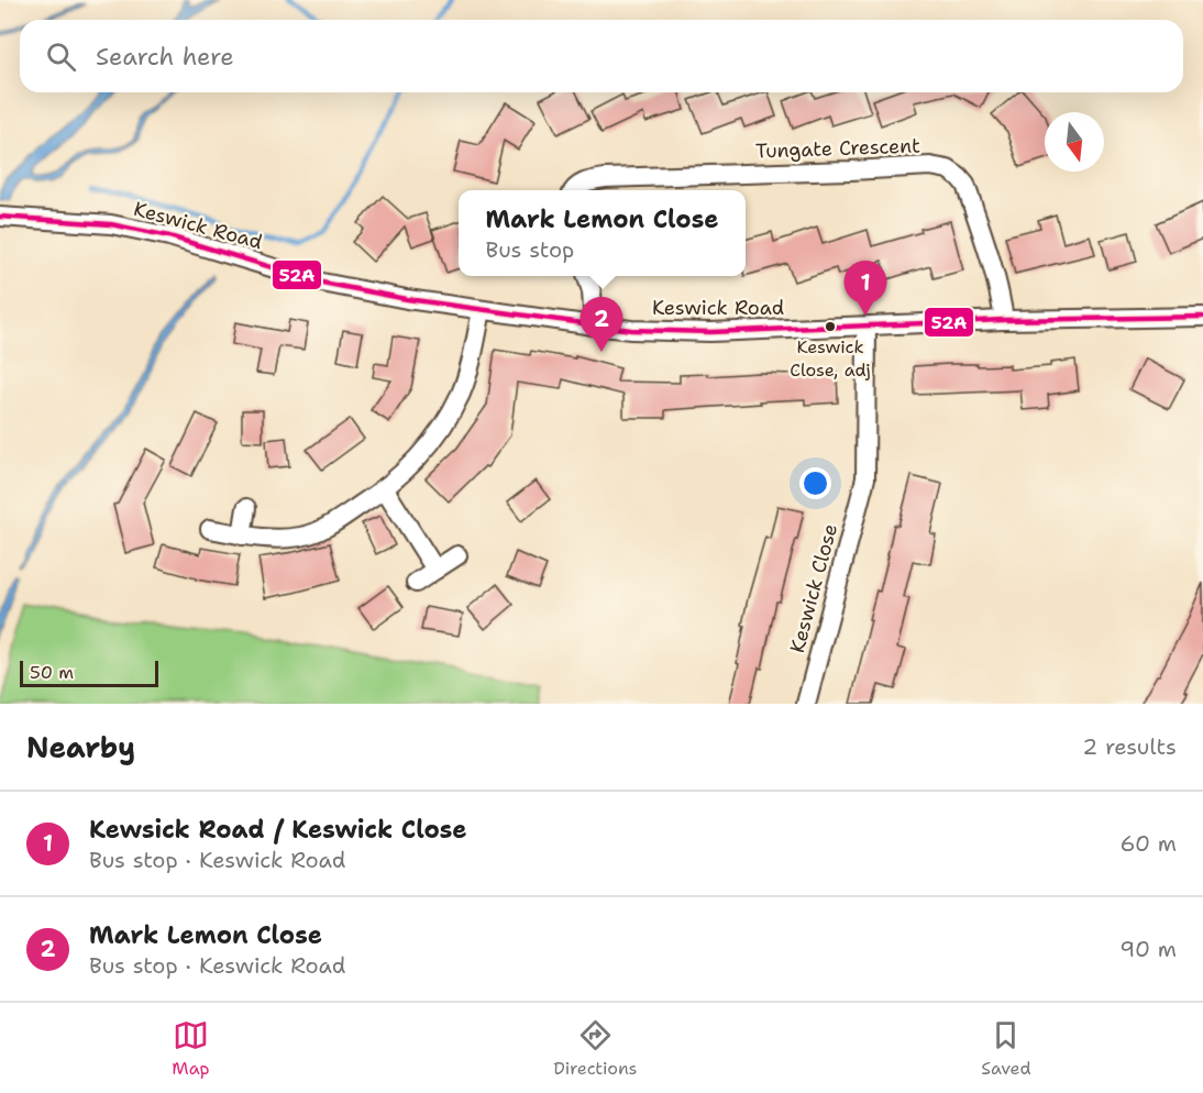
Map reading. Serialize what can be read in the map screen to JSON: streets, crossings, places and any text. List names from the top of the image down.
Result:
{
  "streets": {
    "street": ["Tungate Crescent", "Keswick Road", "Keswick Close"]
  },
  "crossings": [
    ["Tungate Crescent", "Keswick Road"],
    ["Keswick Road", "Keswick Close"]
  ],
  "places": ["Keswick Close, adj"],
  "lines": ["transit line 52A"],
  "scale_bar": "50 m",
  "north": "bottom",
  "page": {
    "search": "Search here",
    "popup": ["Mark Lemon Close", "Bus stop"],
    "pins": ["1", "2"],
    "scale": "50 m",
    "heading": ["Nearby", "2 results"],
    "list": [
      {
        "mark": "1",
        "name": "Kewsick Road / Keswick Close",
        "note": "Bus stop · Keswick Road",
        "value": "60 m"
      },
      {
        "mark": "2",
        "name": "Mark Lemon Close",
        "note": "Bus stop · Keswick Road",
        "value": "90 m"
      }
    ],
    "nav": ["Map", "Directions", "Saved"]
  }
}
